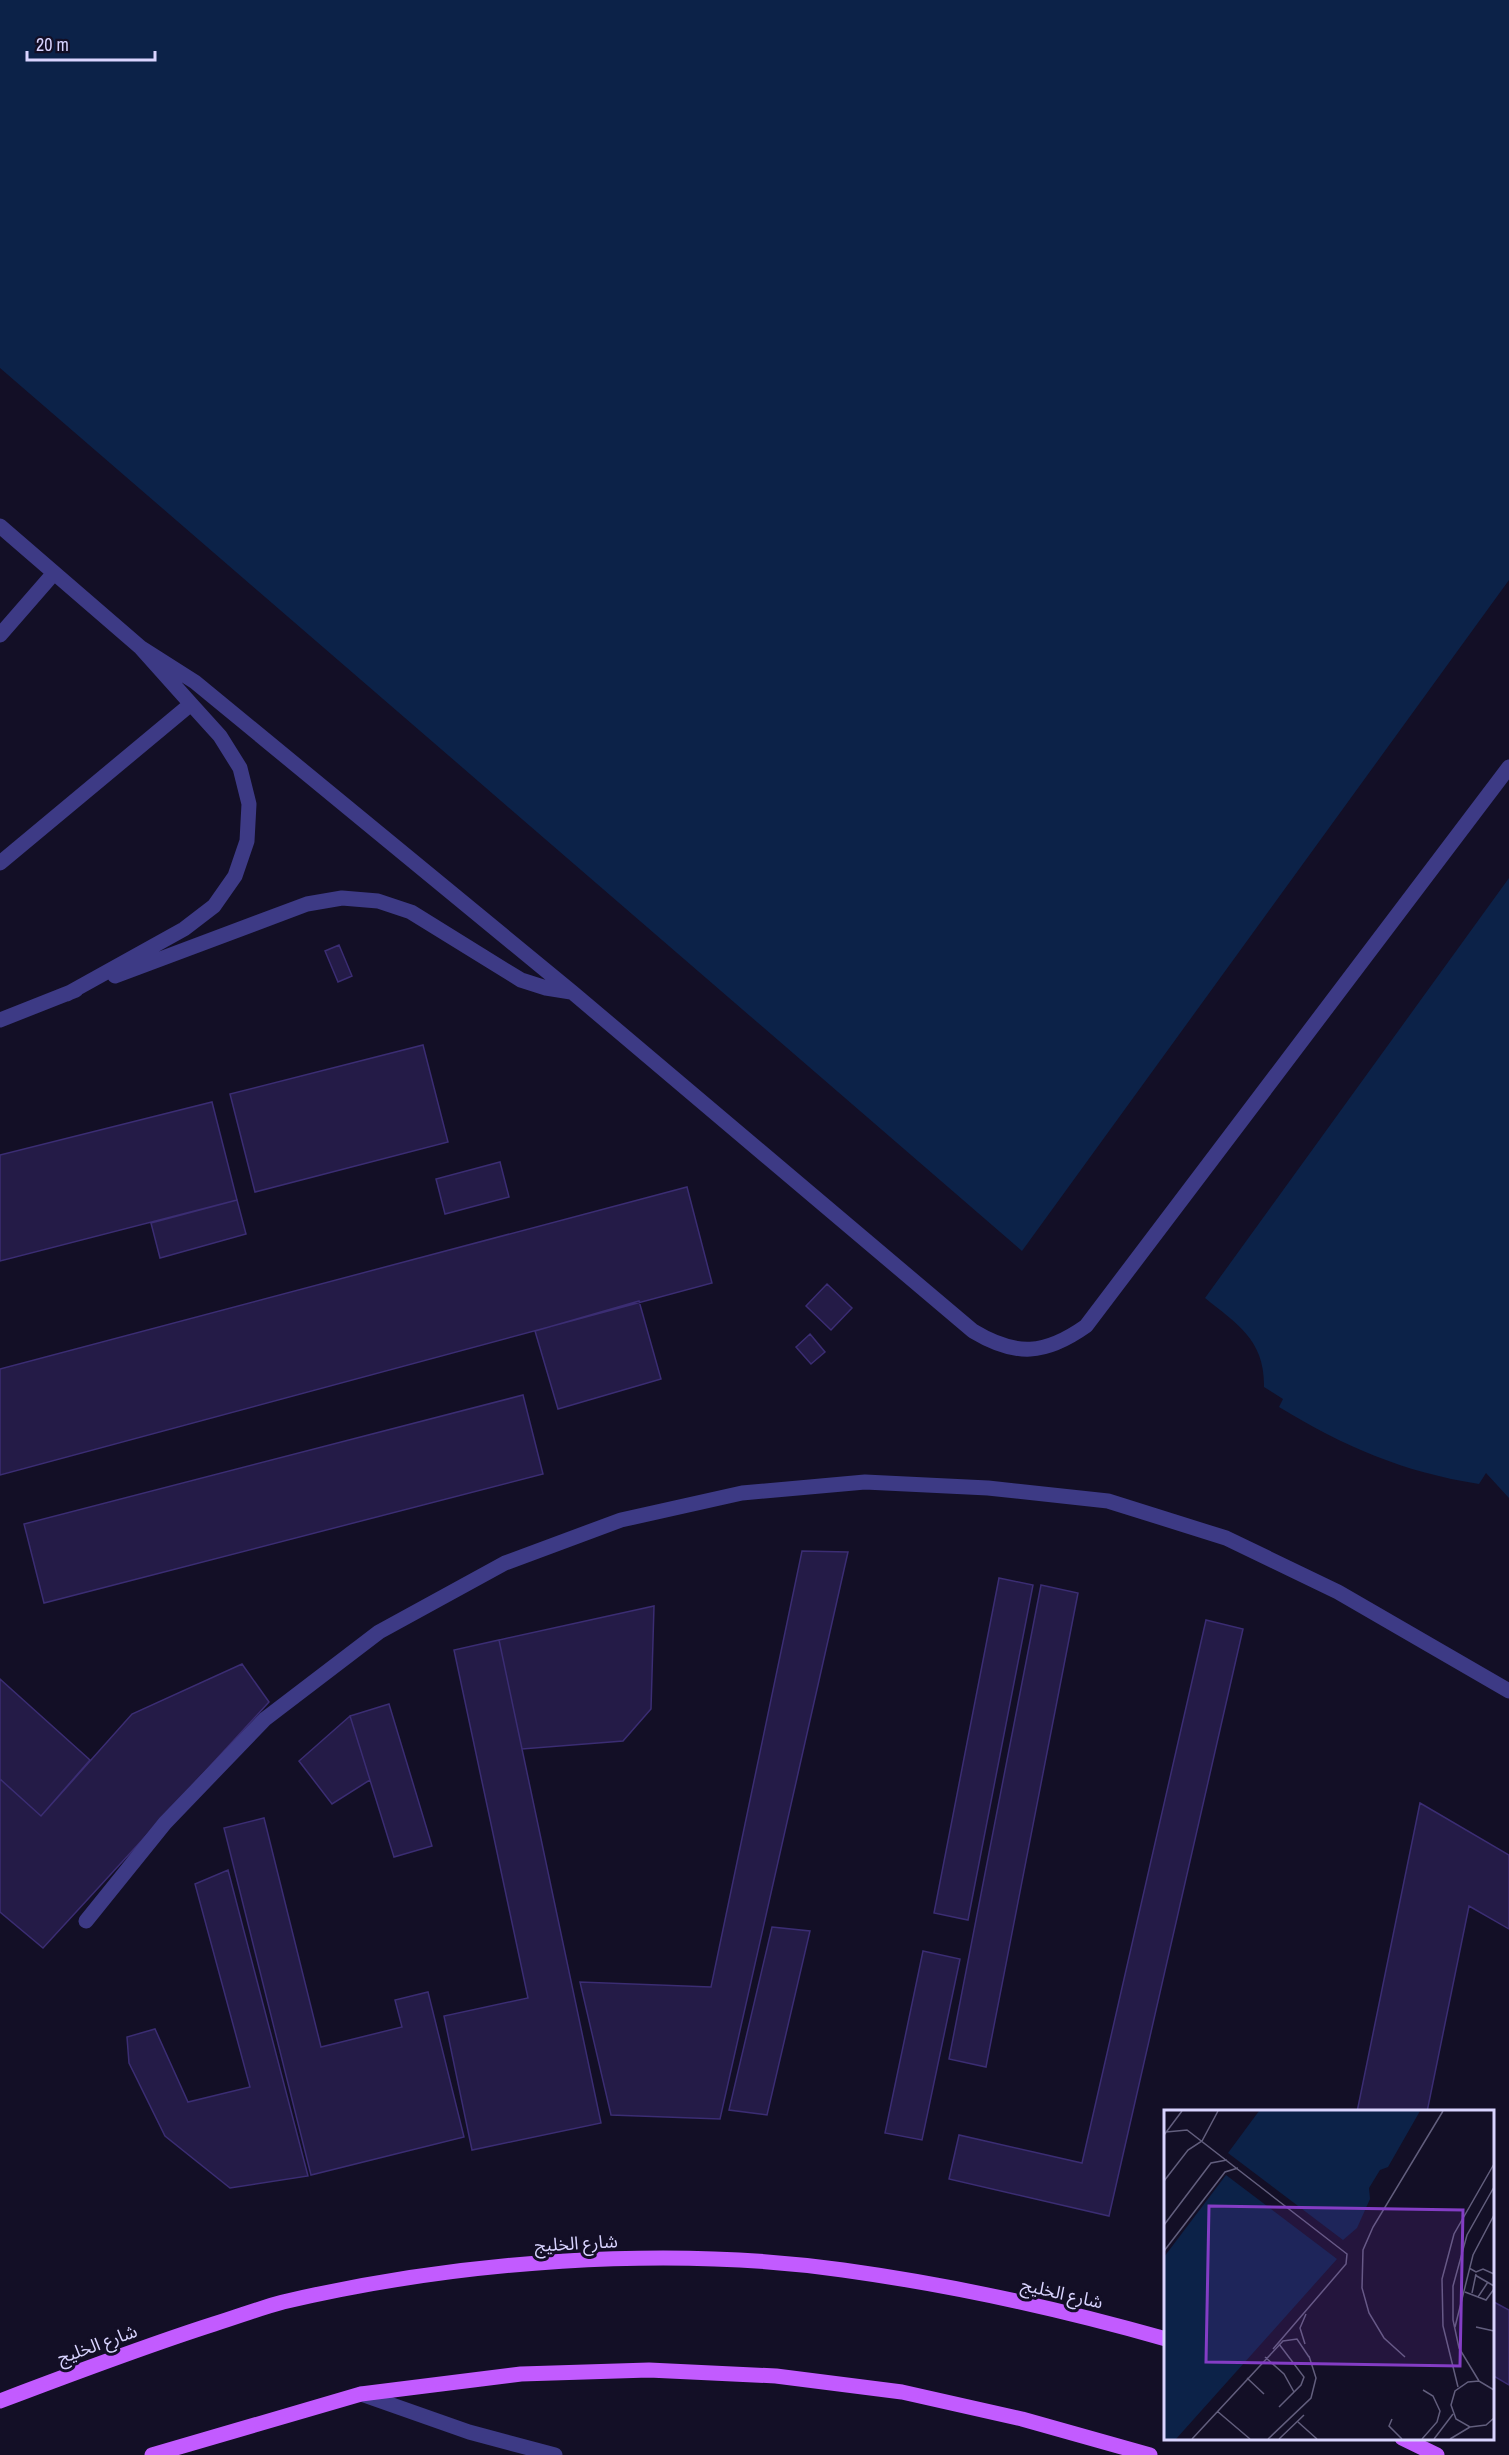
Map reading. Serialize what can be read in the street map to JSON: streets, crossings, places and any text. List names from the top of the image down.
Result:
{
  "streets": {
    "main road": ["شارع الخليج"]
  },
  "scale_bar": "20 m"
}
